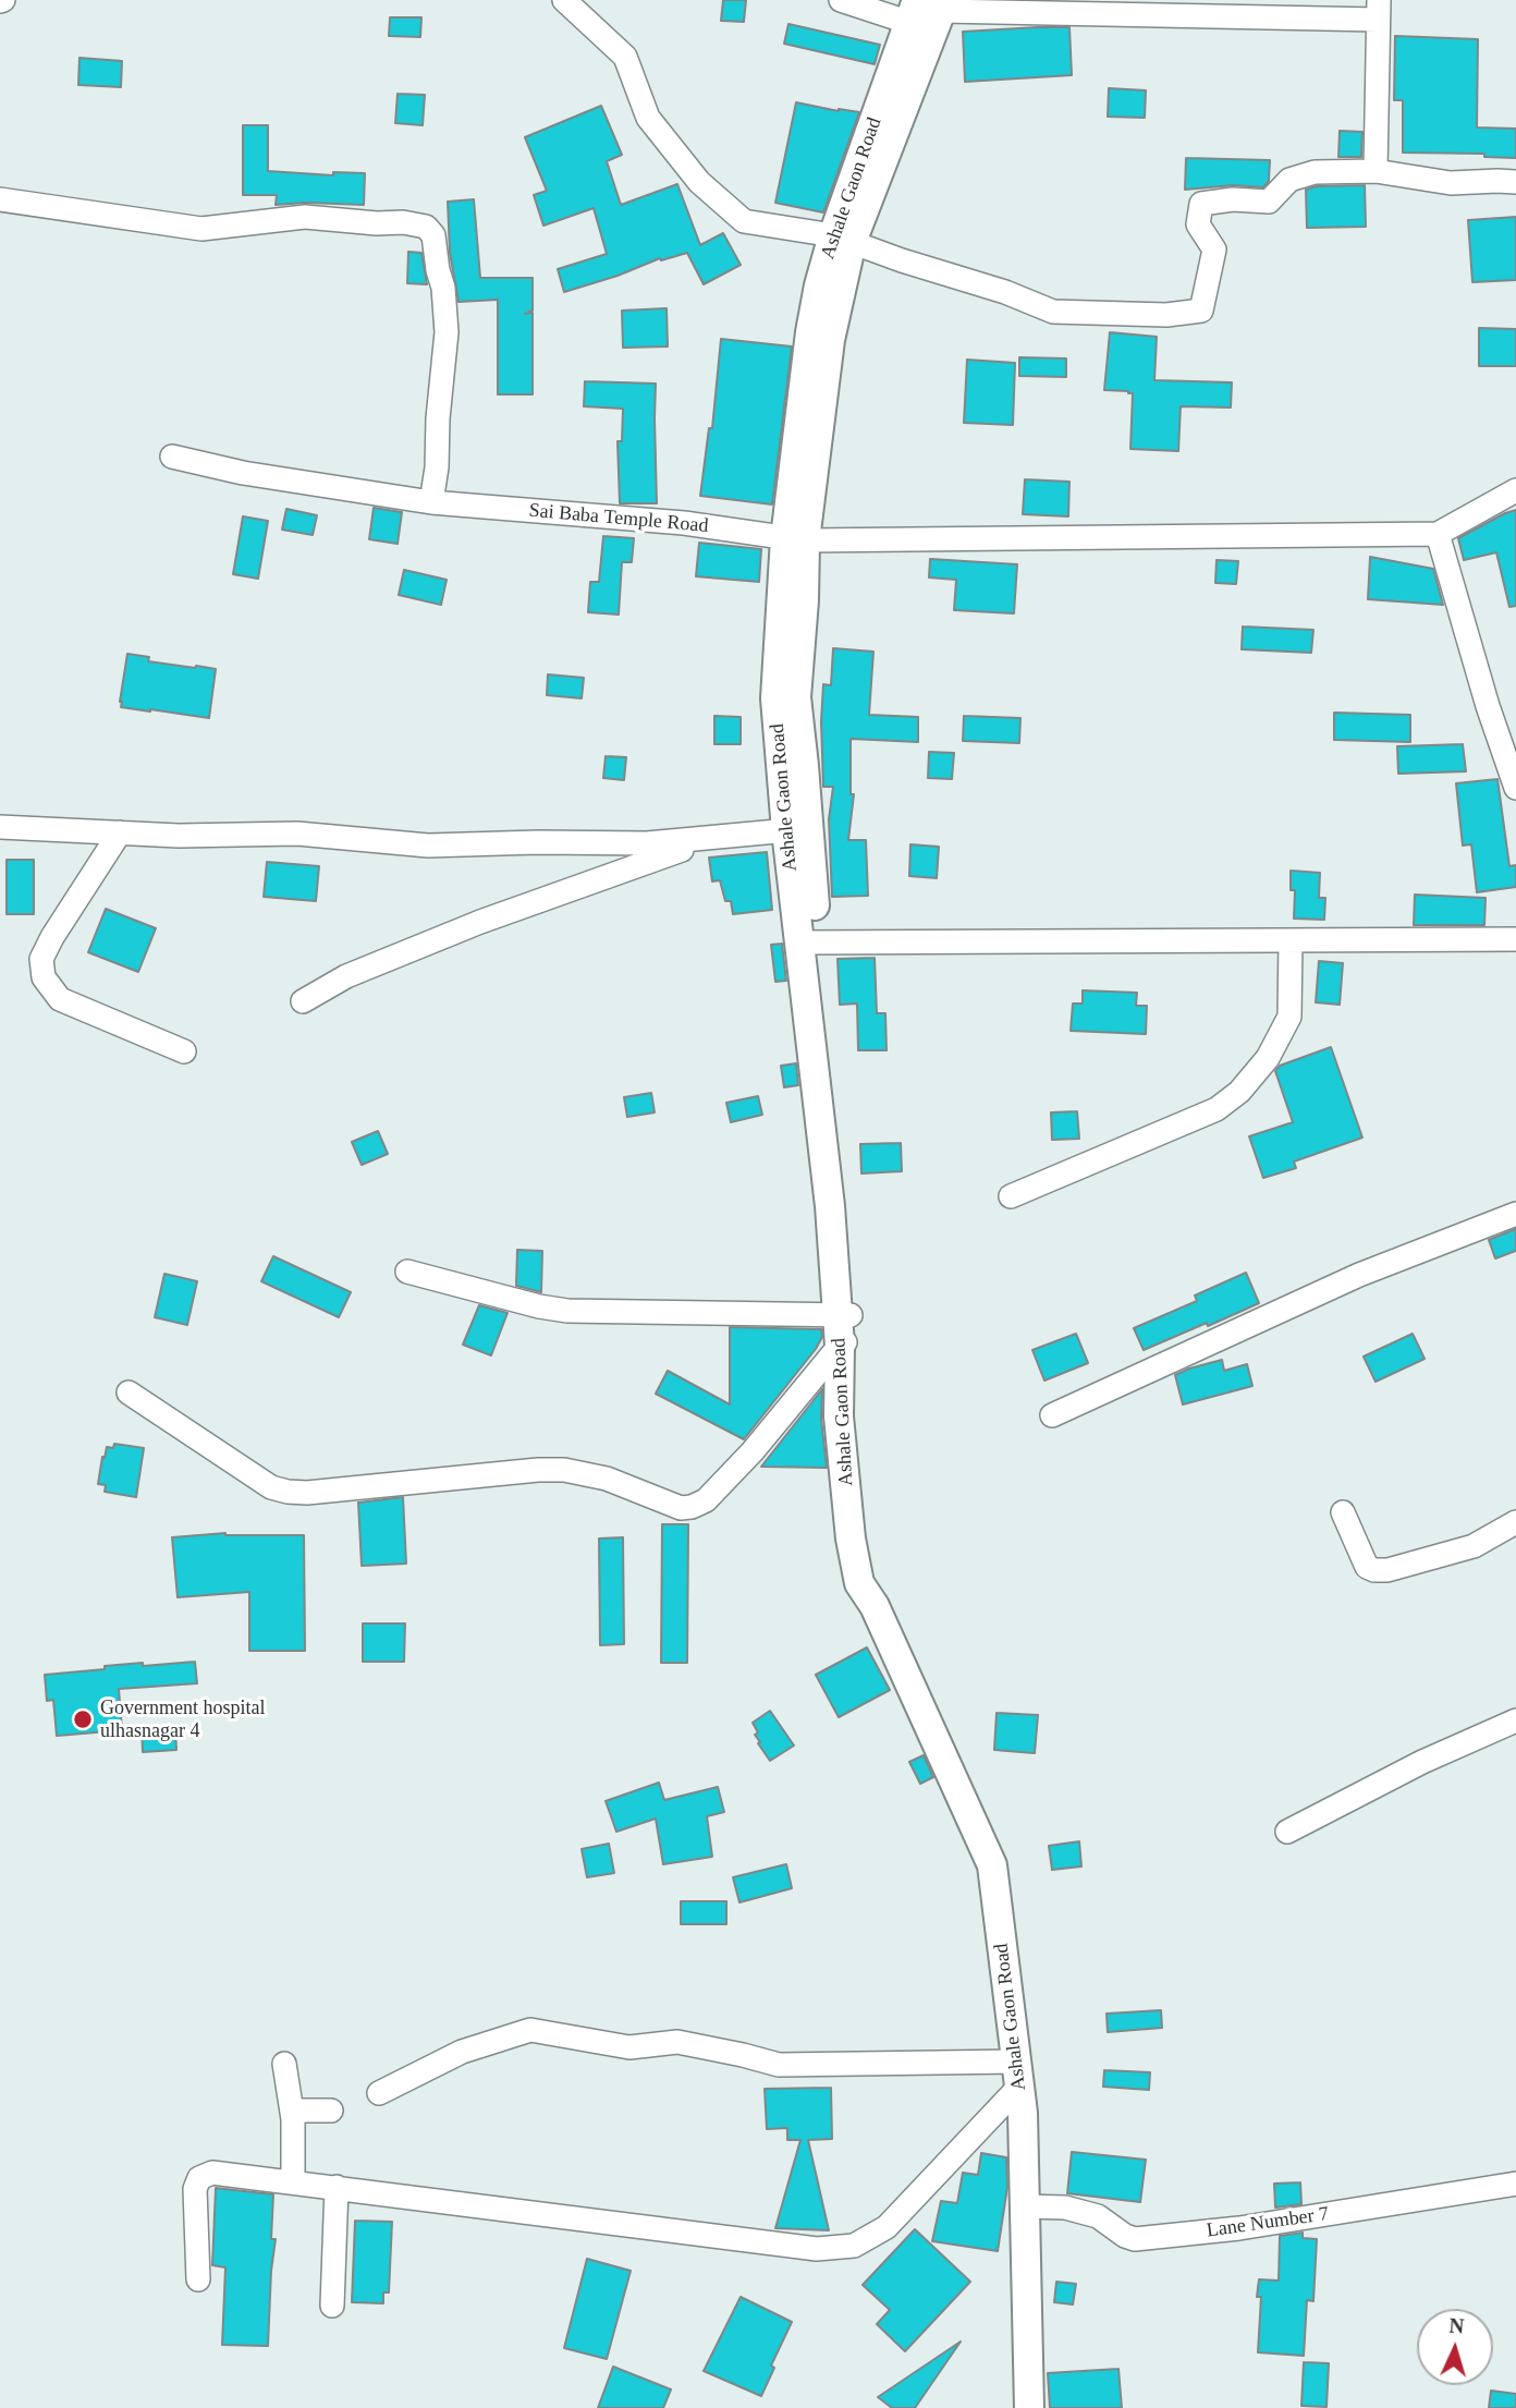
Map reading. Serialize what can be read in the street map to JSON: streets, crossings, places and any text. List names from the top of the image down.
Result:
{
  "streets": {
    "street": ["Ashale Gaon Road", "Sai Baba Temple Road", "Lane Number 7"]
  },
  "crossings": [
    ["Ashale Gaon Road", "Sai Baba Temple Road"],
    ["Ashale Gaon Road", "Lane Number 7"]
  ],
  "places": ["Government hospital ulhasnagar 4"],
  "north": "top"
}
